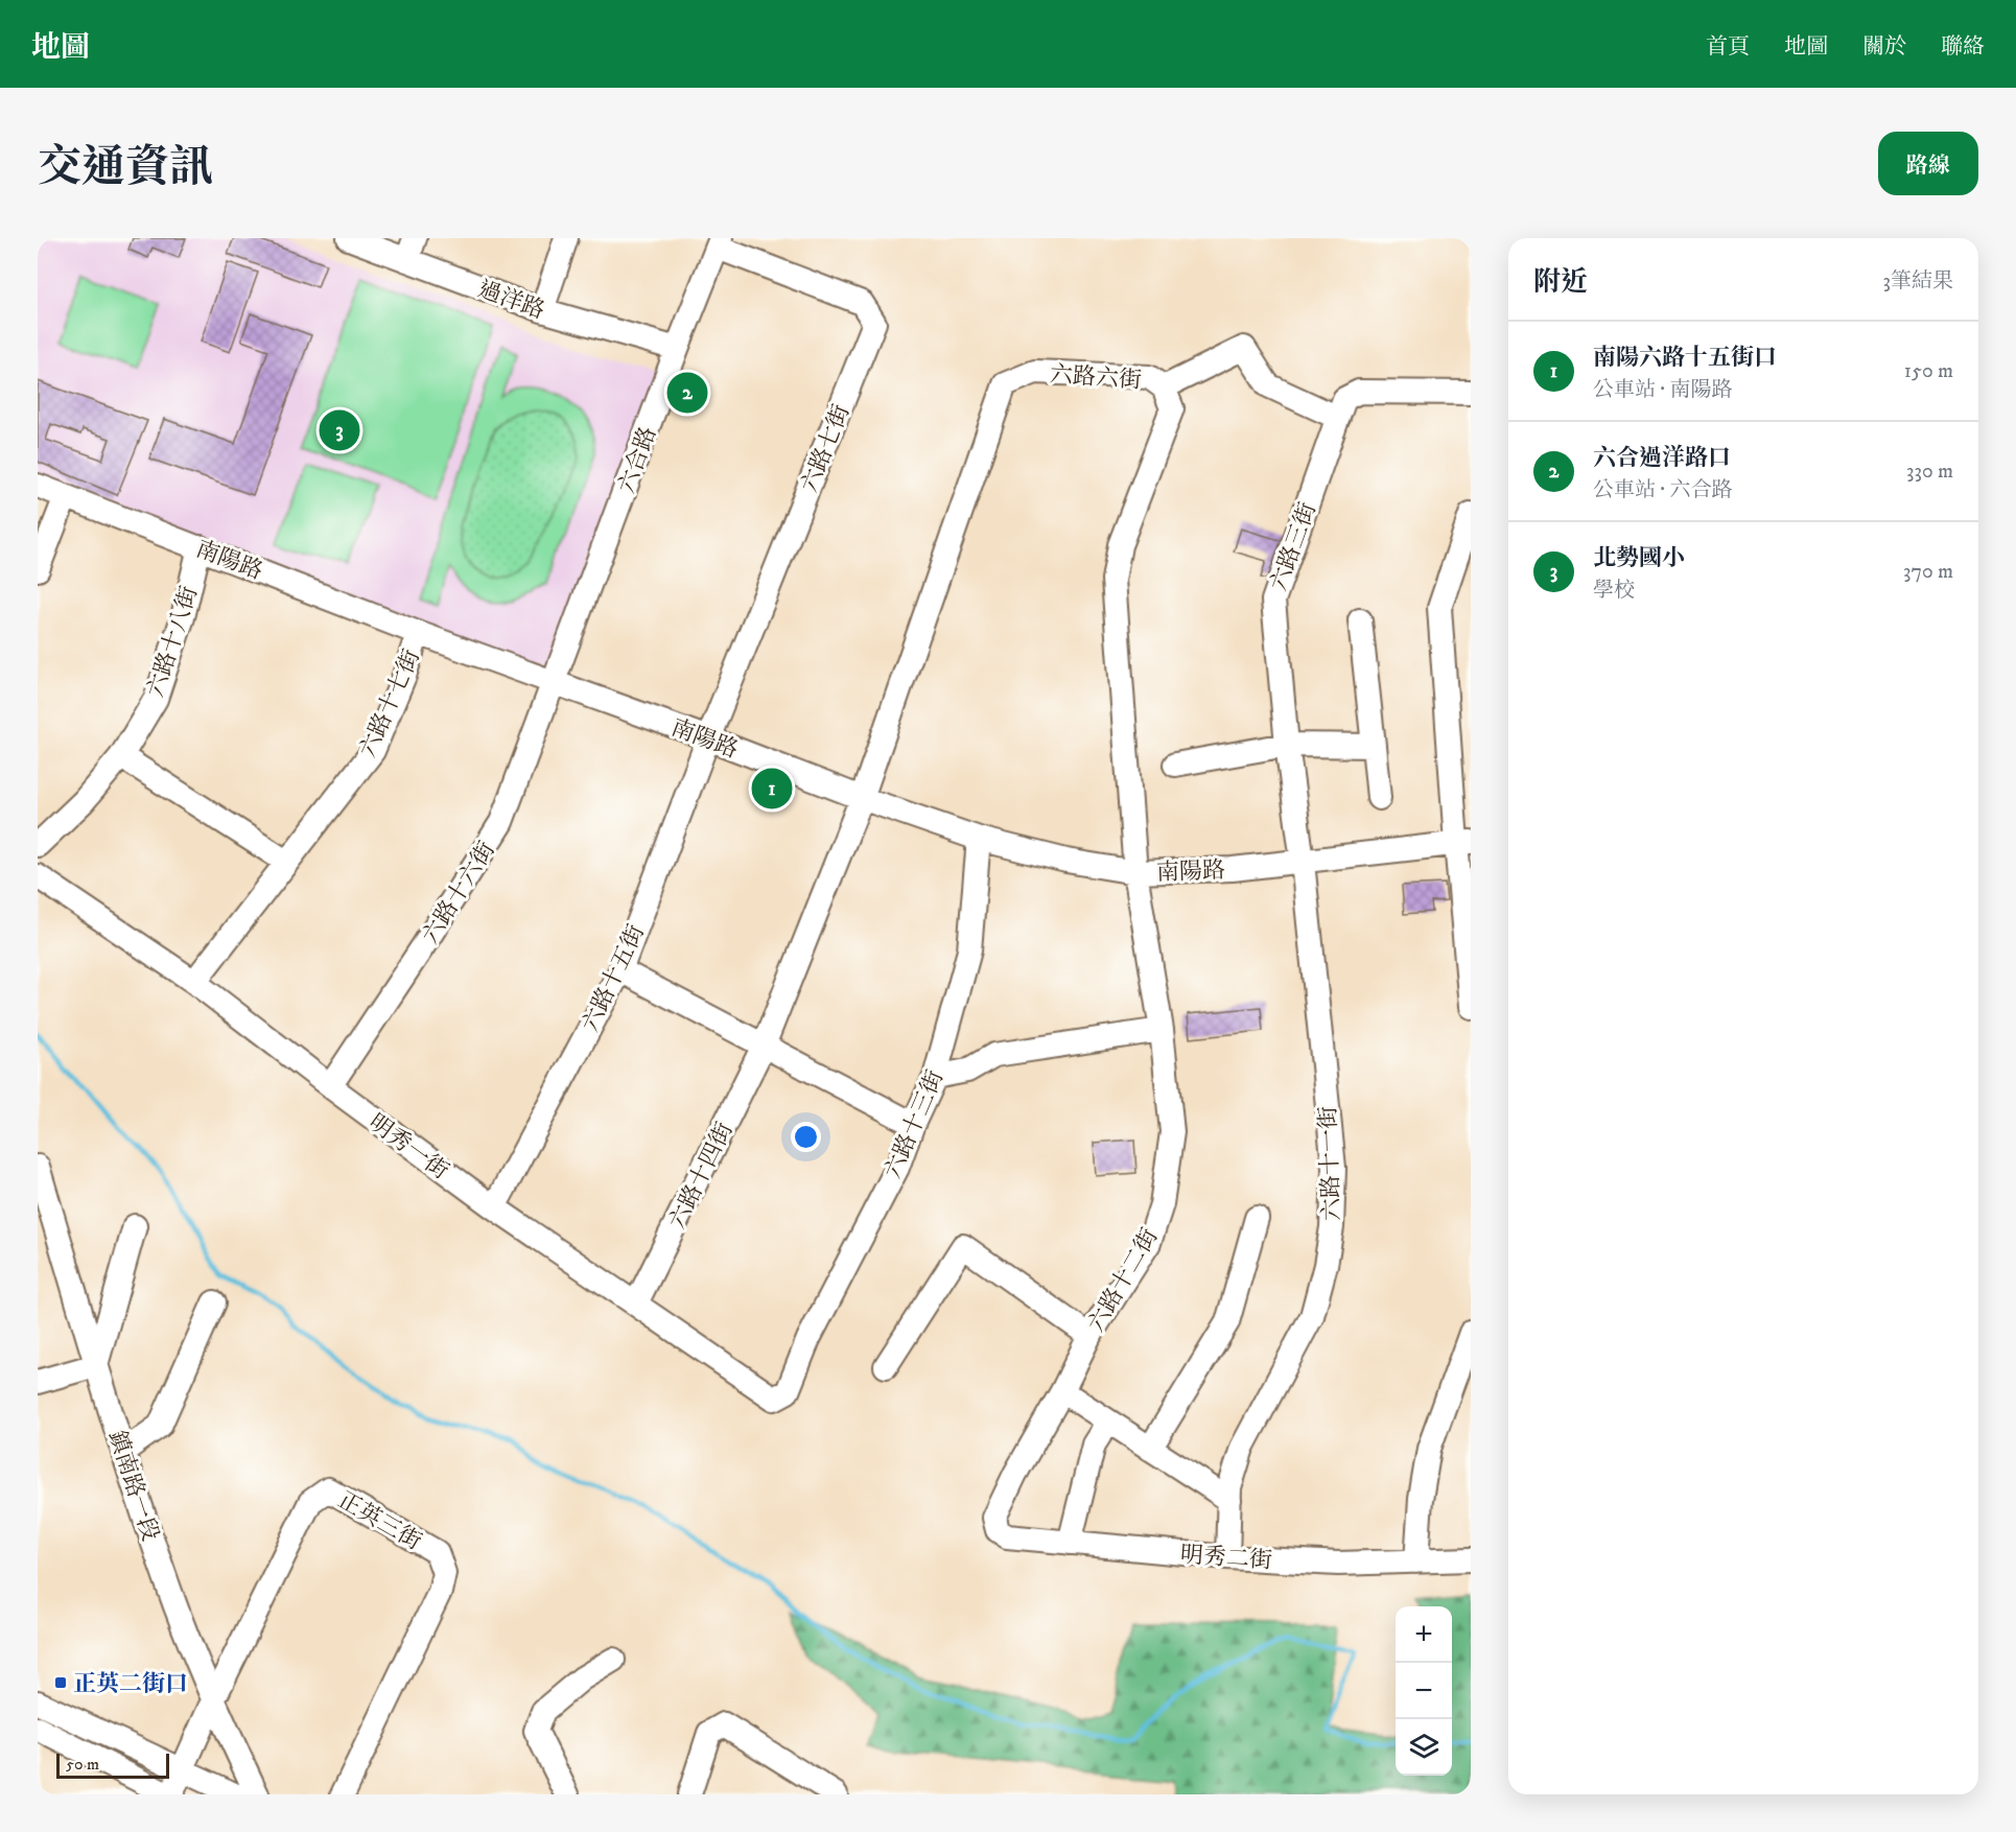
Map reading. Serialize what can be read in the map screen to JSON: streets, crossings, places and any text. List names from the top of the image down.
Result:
{
  "streets": {
    "street": [
      "過洋路",
      "六路六街",
      "六路七街",
      "六合路",
      "六路三街",
      "南陽路",
      "六路十八街",
      "六路十七街",
      "六路十六街",
      "六路十五街",
      "六路十三街",
      "明秀一街",
      "六路十一街",
      "六路十四街",
      "六路十二街",
      "鎮南路一段",
      "正英三街",
      "明秀二街"
    ]
  },
  "crossings": [
    ["過洋路", "六合路"],
    ["六路六街", "南陽路"],
    ["六路六街", "六路十四街"],
    ["六路六街", "六路十二街"],
    ["六路七街", "六合路"],
    ["六路七街", "南陽路"],
    ["六路七街", "六路十五街"],
    ["六合路", "南陽路"],
    ["六合路", "六路十六街"],
    ["六路三街", "南陽路"],
    ["六路三街", "六路十一街"],
    ["南陽路", "六路十八街"],
    ["南陽路", "六路十七街"],
    ["南陽路", "六路十六街"],
    ["南陽路", "六路十五街"],
    ["南陽路", "六路十三街"],
    ["南陽路", "六路十一街"],
    ["南陽路", "六路十四街"],
    ["南陽路", "六路十二街"],
    ["六路十七街", "明秀一街"],
    ["六路十六街", "明秀一街"],
    ["六路十五街", "明秀一街"],
    ["六路十三街", "明秀一街"],
    ["明秀一街", "六路十四街"],
    ["六路十一街", "明秀二街"],
    ["六路十二街", "明秀二街"],
    ["鎮南路一段", "正英三街"]
  ],
  "places": {
    "transit": ["正英二街口"]
  },
  "scale_bar": "50 m",
  "page": {
    "header": "地圖",
    "nav": [
      "首頁",
      "地圖",
      "關於",
      "聯絡"
    ],
    "title": "交通資訊",
    "buttons": "路線",
    "heading": ["附近", "3筆結果"],
    "list": [
      {
        "mark": "1",
        "name": "南陽六路十五街口",
        "note": "公車站 · 南陽路",
        "value": "150 m"
      },
      {
        "mark": "2",
        "name": "六合過洋路口",
        "note": "公車站 · 六合路",
        "value": "330 m"
      },
      {
        "mark": "3",
        "name": "北勢國小",
        "note": "學校",
        "value": "370 m"
      }
    ],
    "pins": ["2", "3", "1"],
    "map_buttons": ["+", "−"],
    "scale": "50 m"
  }
}
